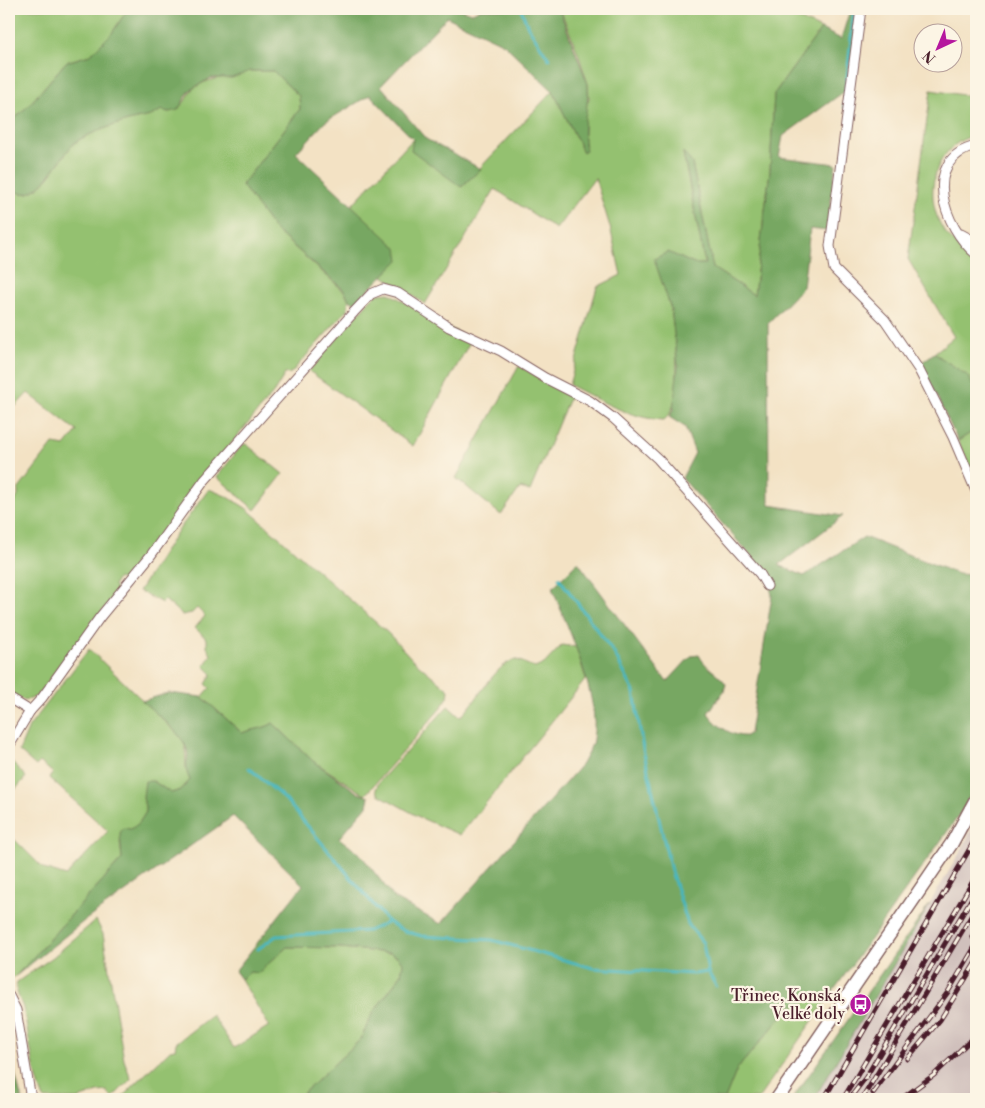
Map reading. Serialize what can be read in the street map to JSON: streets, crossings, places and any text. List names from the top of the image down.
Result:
{
  "places": {
    "bus stop": ["Třinec, Konská, Velké doly"]
  },
  "north": "bottom left"
}
